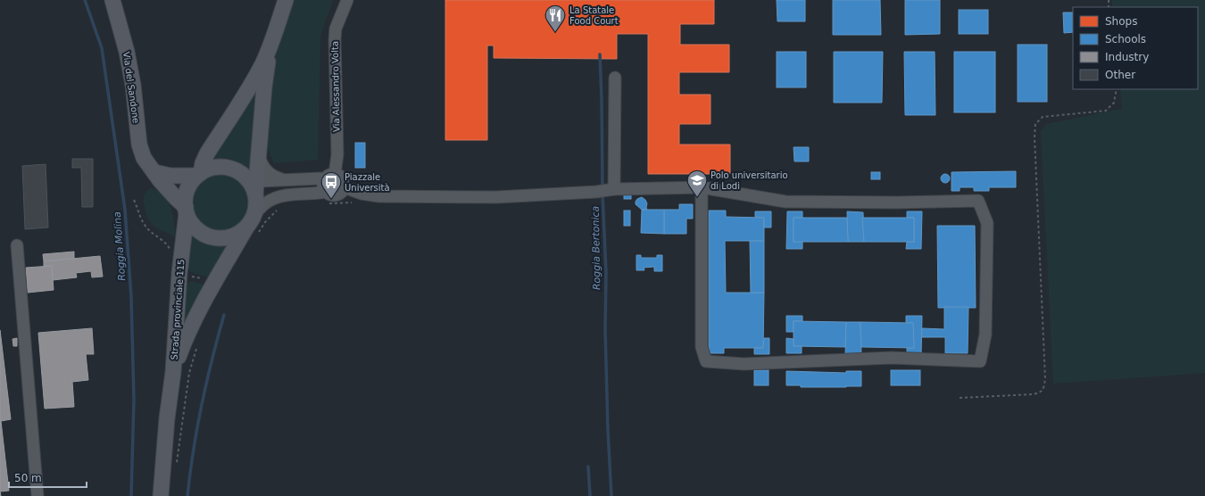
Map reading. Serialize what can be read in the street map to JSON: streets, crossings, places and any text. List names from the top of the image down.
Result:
{
  "streets": {
    "main road": ["Via del Sandone", "Strada provinciale 115"],
    "street": ["Via Alessandro Volta"]
  },
  "crossings": [
    ["Via del Sandone", "Strada provinciale 115"]
  ],
  "water": ["Roggia Molina", "Roggia Bertonica"],
  "places": {
    "restaurant": ["La Statale Food Court"],
    "school or university": ["Polo universitario di Lodi"],
    "bus stop": ["Piazzale Università"]
  },
  "legend": [
    "Shops",
    "Schools",
    "Industry",
    "Other"
  ],
  "scale_bar": "50 m"
}
